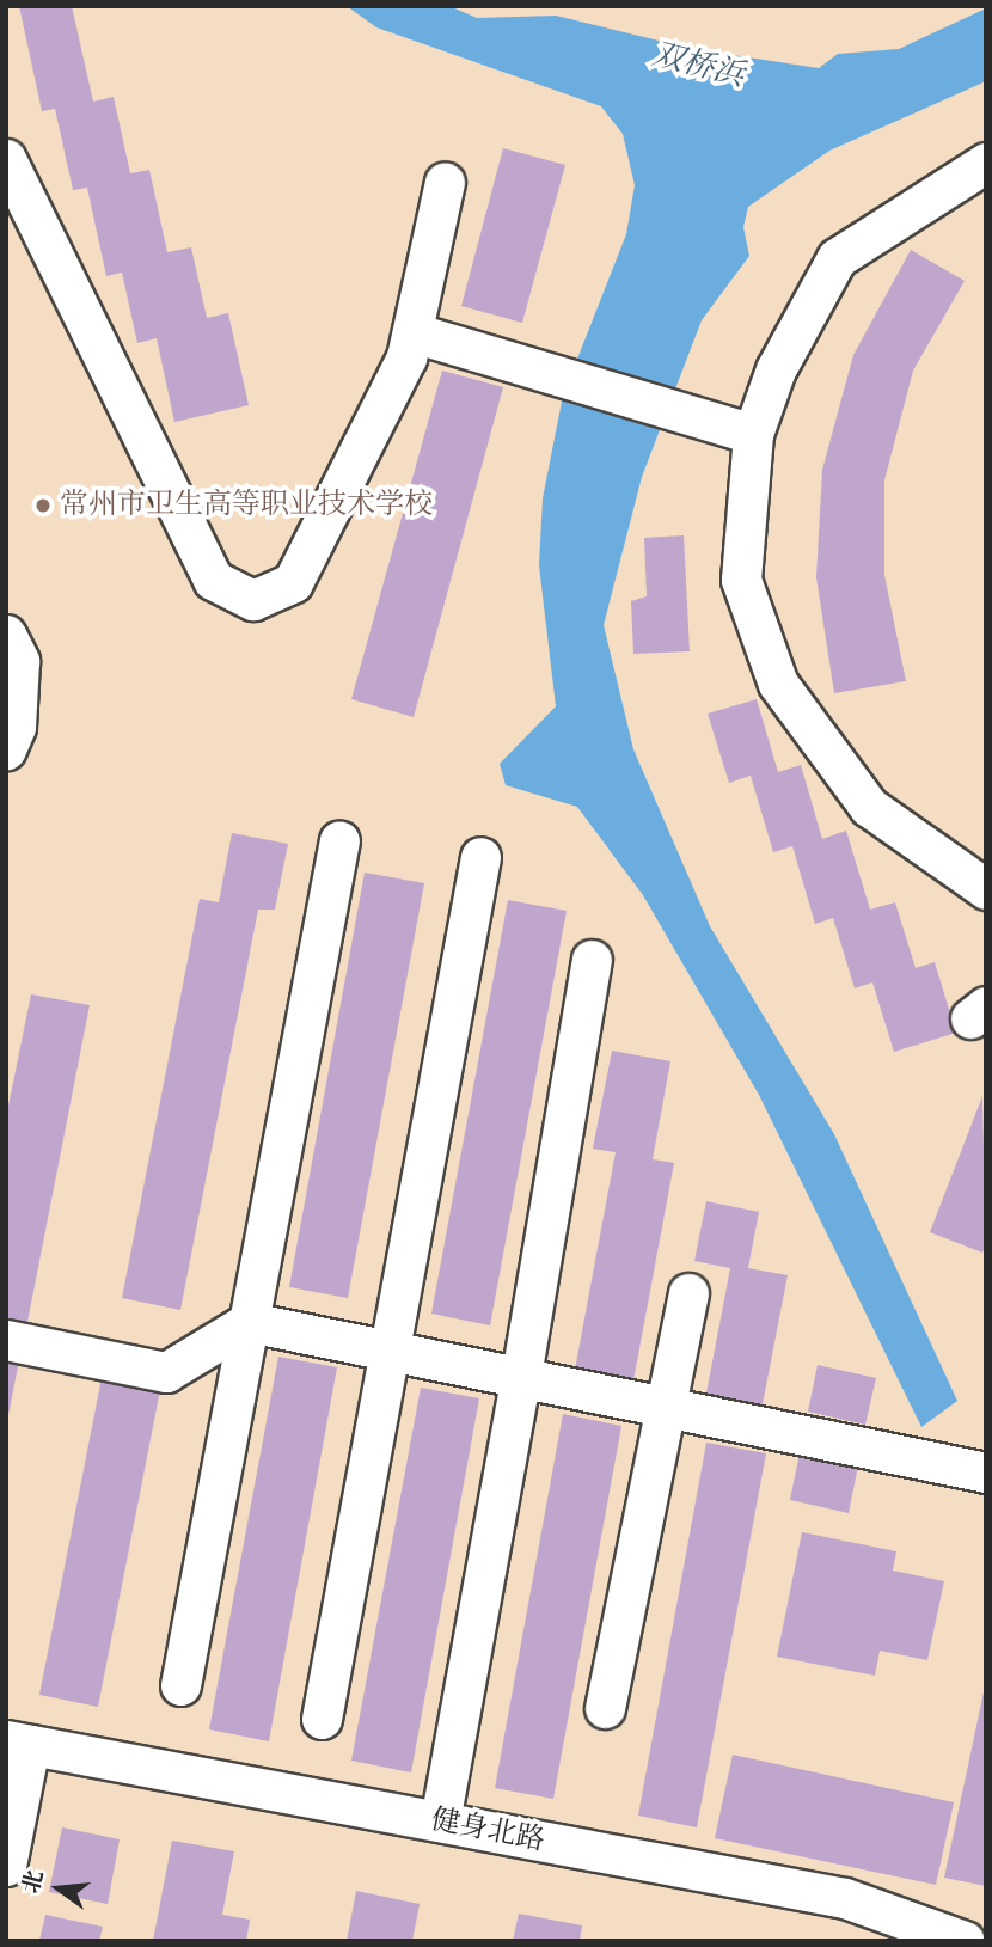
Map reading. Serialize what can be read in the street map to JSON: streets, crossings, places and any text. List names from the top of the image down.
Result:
{
  "streets": {
    "street": ["健身北路"]
  },
  "water": ["双桥浜"],
  "places": ["常州市卫生高等职业技术学校"],
  "north": "left"
}
